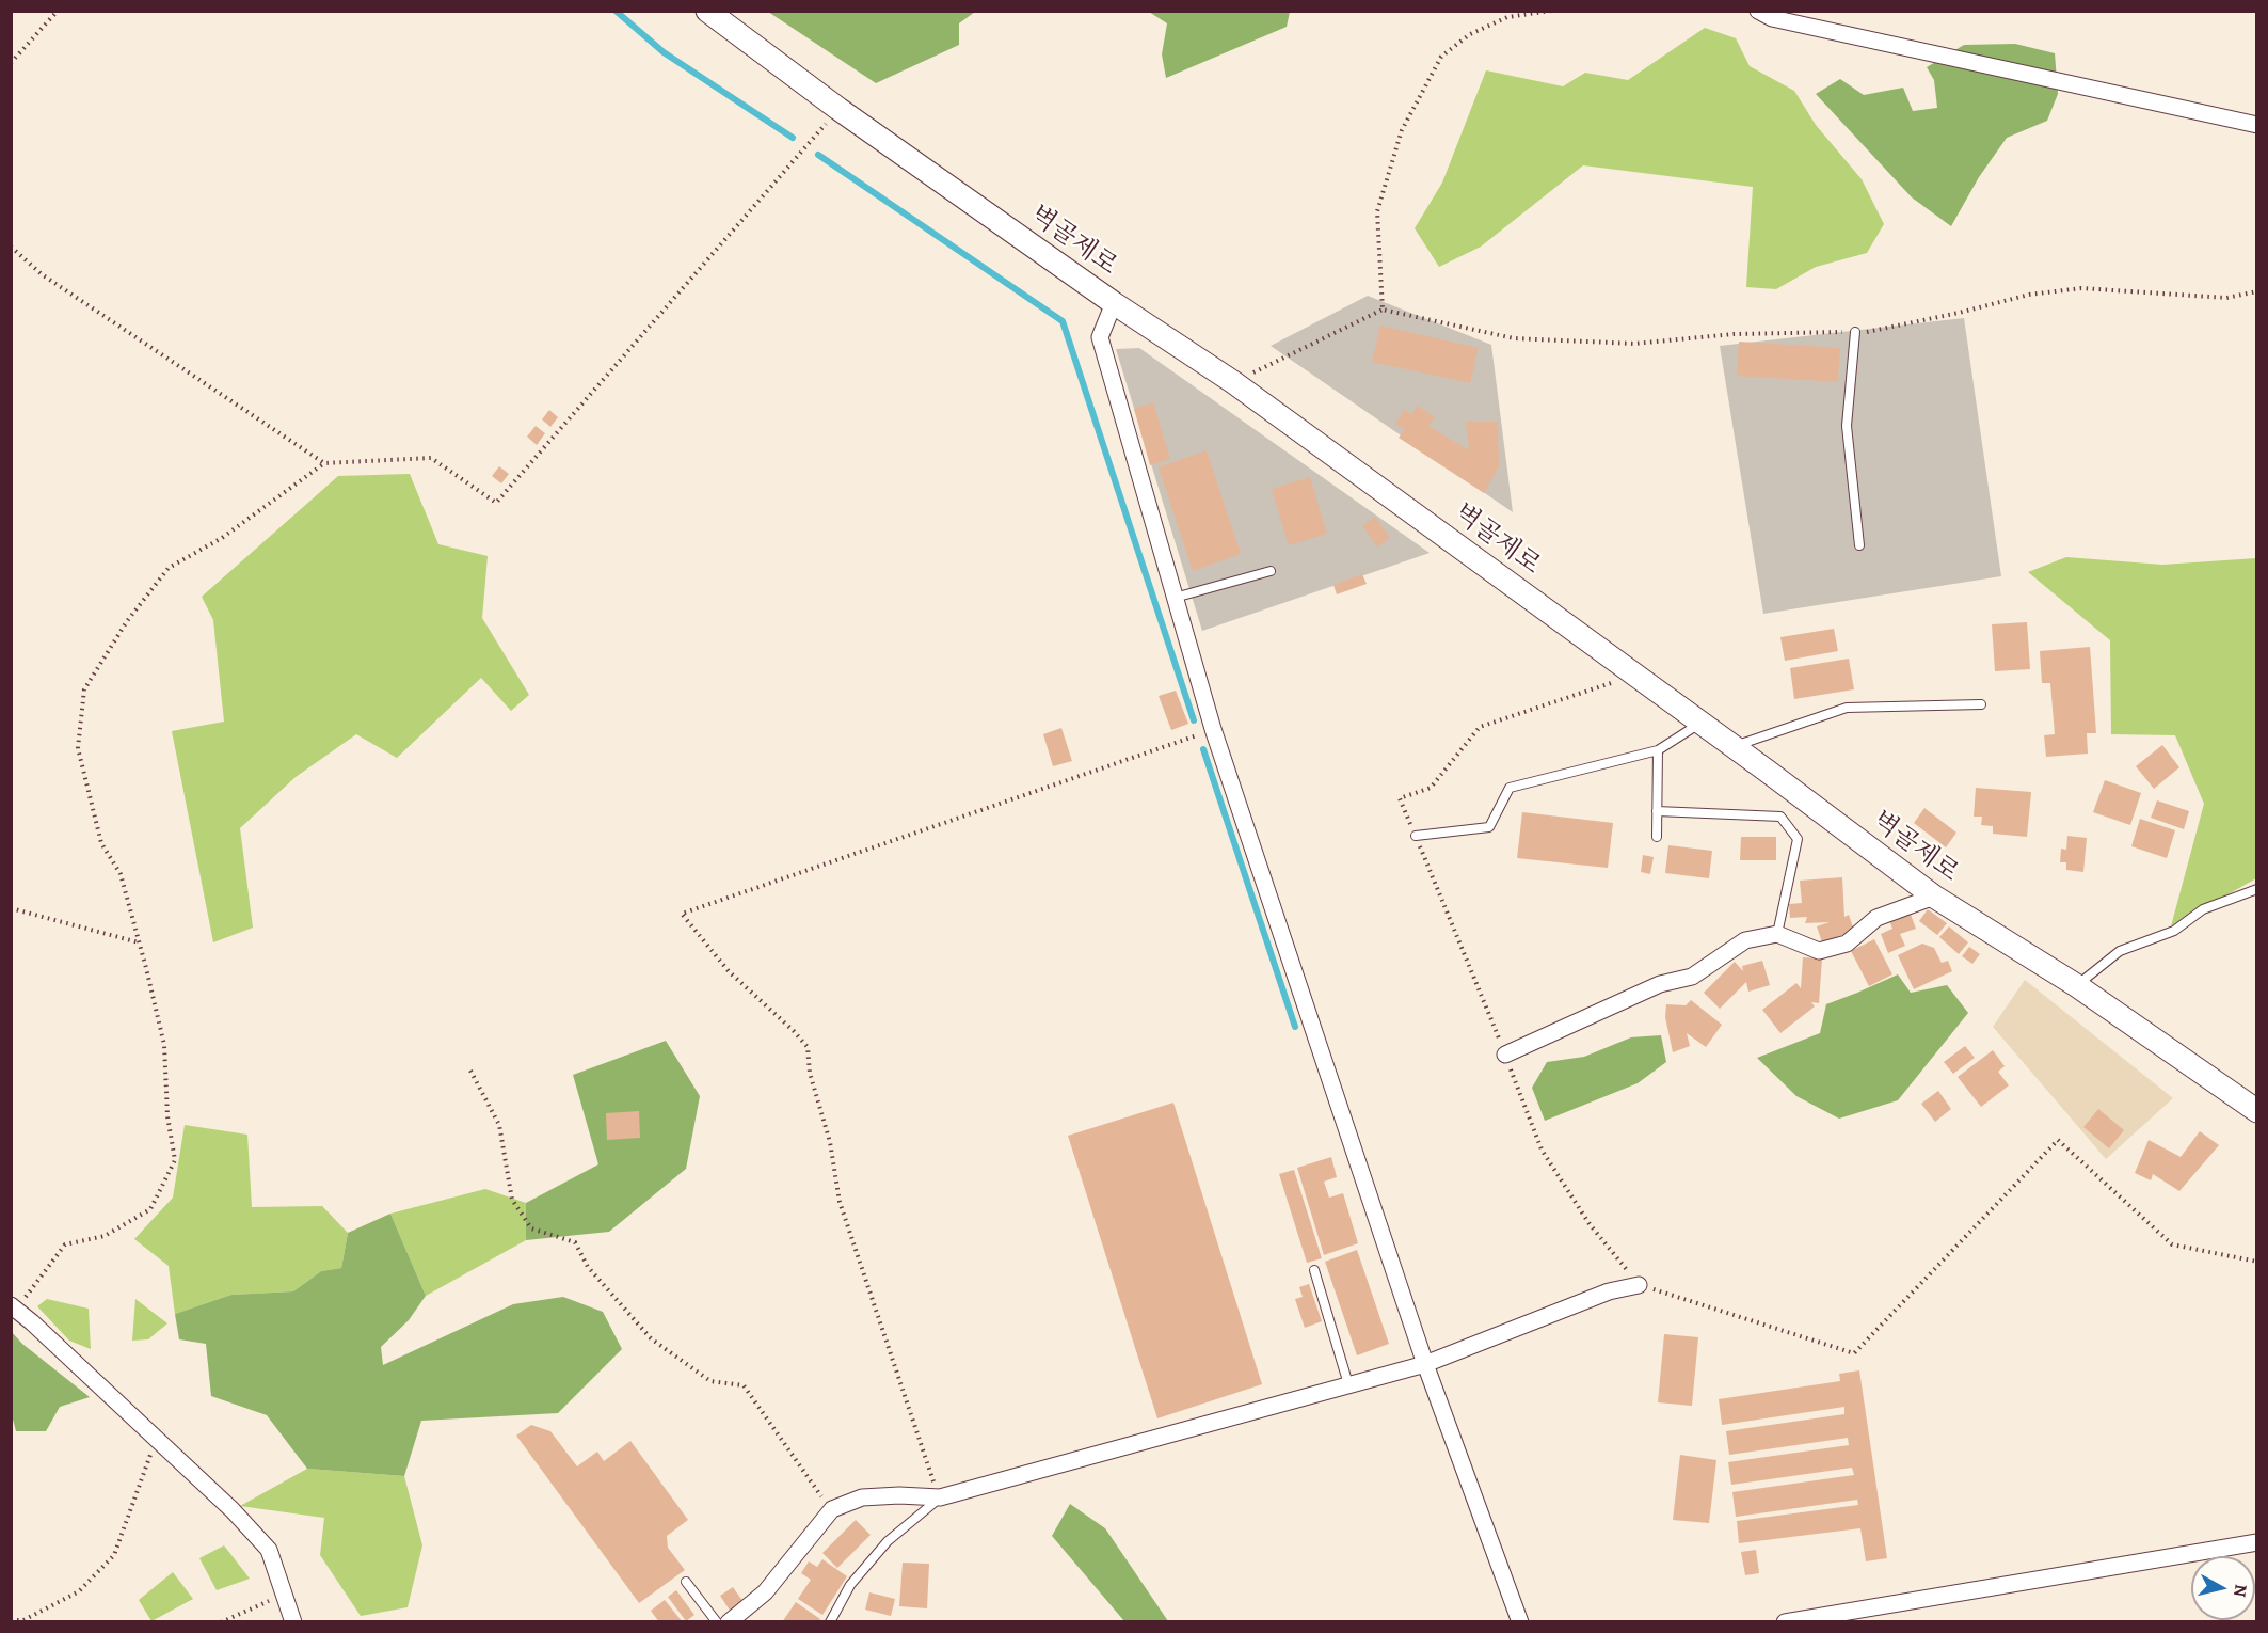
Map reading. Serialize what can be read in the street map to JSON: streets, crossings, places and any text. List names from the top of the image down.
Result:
{
  "streets": {
    "street": ["벽골제로"]
  },
  "north": "right"
}
